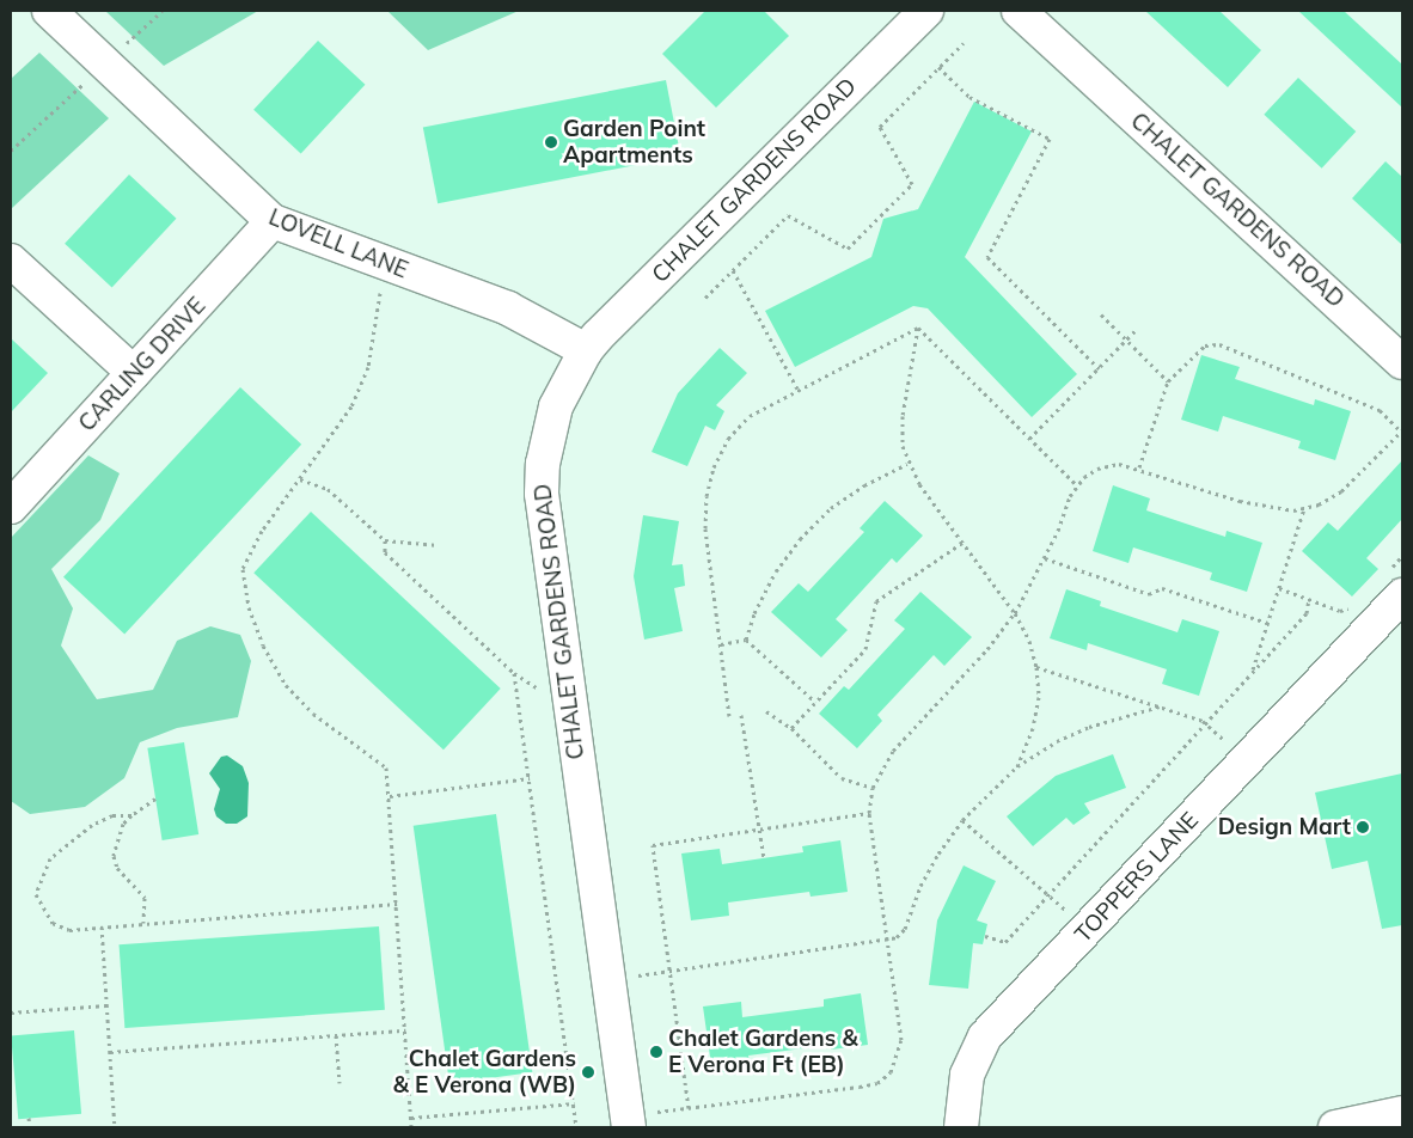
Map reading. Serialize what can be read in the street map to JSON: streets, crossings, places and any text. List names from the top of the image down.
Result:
{
  "streets": {
    "street": [
      "CHALET GARDENS ROAD",
      "LOVELL LANE",
      "CARLING DRIVE",
      "TOPPERS LANE"
    ]
  },
  "crossings": [
    ["CHALET GARDENS ROAD", "LOVELL LANE"],
    ["LOVELL LANE", "CARLING DRIVE"]
  ],
  "places": [
    "Garden Point Apartments",
    "Design Mart",
    "Chalet Gardens & E Verona Ft (EB)",
    "Chalet Gardens & E Verona (WB)"
  ]
}
